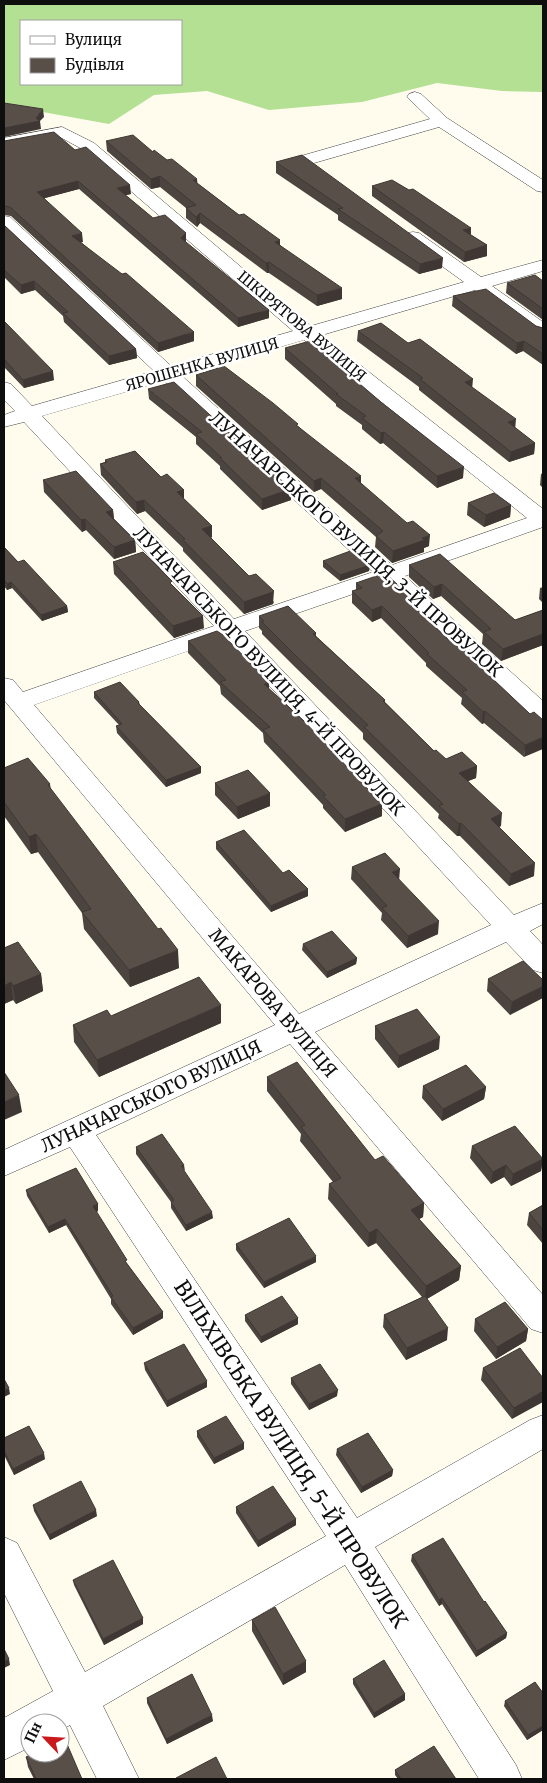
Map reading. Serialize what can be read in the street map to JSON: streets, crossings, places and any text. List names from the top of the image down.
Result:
{
  "streets": {
    "street": [
      "ШКІРЯТОВА ВУЛИЦЯ",
      "ЯРОШЕНКА ВУЛИЦЯ",
      "ЛУНАЧАРСЬКОГО ВУЛИЦЯ, 3-Й ПРОВУЛОК",
      "ЛУНАЧАРСЬКОГО ВУЛИЦЯ, 4-Й ПРОВУЛОК",
      "МАКАРОВА ВУЛИЦЯ",
      "ЛУНАЧАРСЬКОГО ВУЛИЦЯ",
      "ВІЛЬХІВСЬКА ВУЛИЦЯ, 5-Й ПРОВУЛОК"
    ]
  },
  "crossings": [
    ["ШКІРЯТОВА ВУЛИЦЯ", "ЯРОШЕНКА ВУЛИЦЯ"],
    ["ЯРОШЕНКА ВУЛИЦЯ", "ЛУНАЧАРСЬКОГО ВУЛИЦЯ, 3-Й ПРОВУЛОК"],
    ["ЯРОШЕНКА ВУЛИЦЯ", "ЛУНАЧАРСЬКОГО ВУЛИЦЯ, 4-Й ПРОВУЛОК"],
    ["ЛУНАЧАРСЬКОГО ВУЛИЦЯ, 4-Й ПРОВУЛОК", "ЛУНАЧАРСЬКОГО ВУЛИЦЯ"],
    ["МАКАРОВА ВУЛИЦЯ", "ЛУНАЧАРСЬКОГО ВУЛИЦЯ"],
    ["ЛУНАЧАРСЬКОГО ВУЛИЦЯ", "ВІЛЬХІВСЬКА ВУЛИЦЯ, 5-Й ПРОВУЛОК"]
  ],
  "legend": ["Вулиця", "Будівля"],
  "north": "top left"
}
